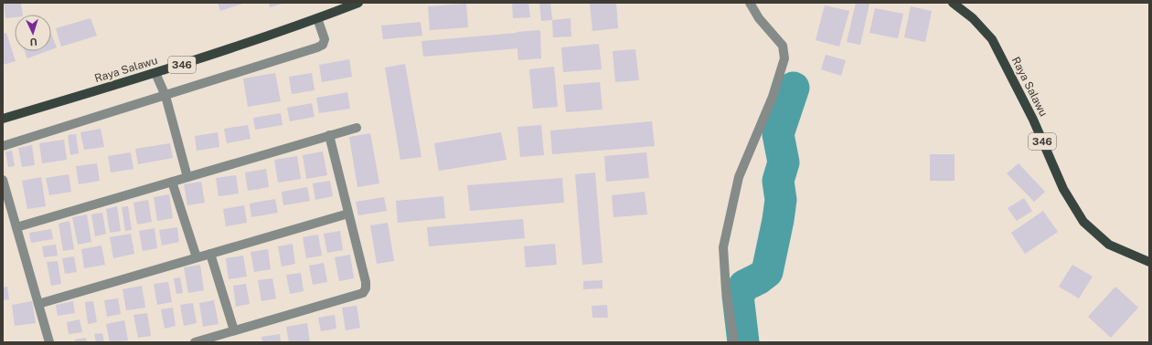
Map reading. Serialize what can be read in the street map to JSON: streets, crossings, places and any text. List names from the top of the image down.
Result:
{
  "streets": {
    "main road": ["346", "Raya Salawu"]
  },
  "north": "bottom"
}
